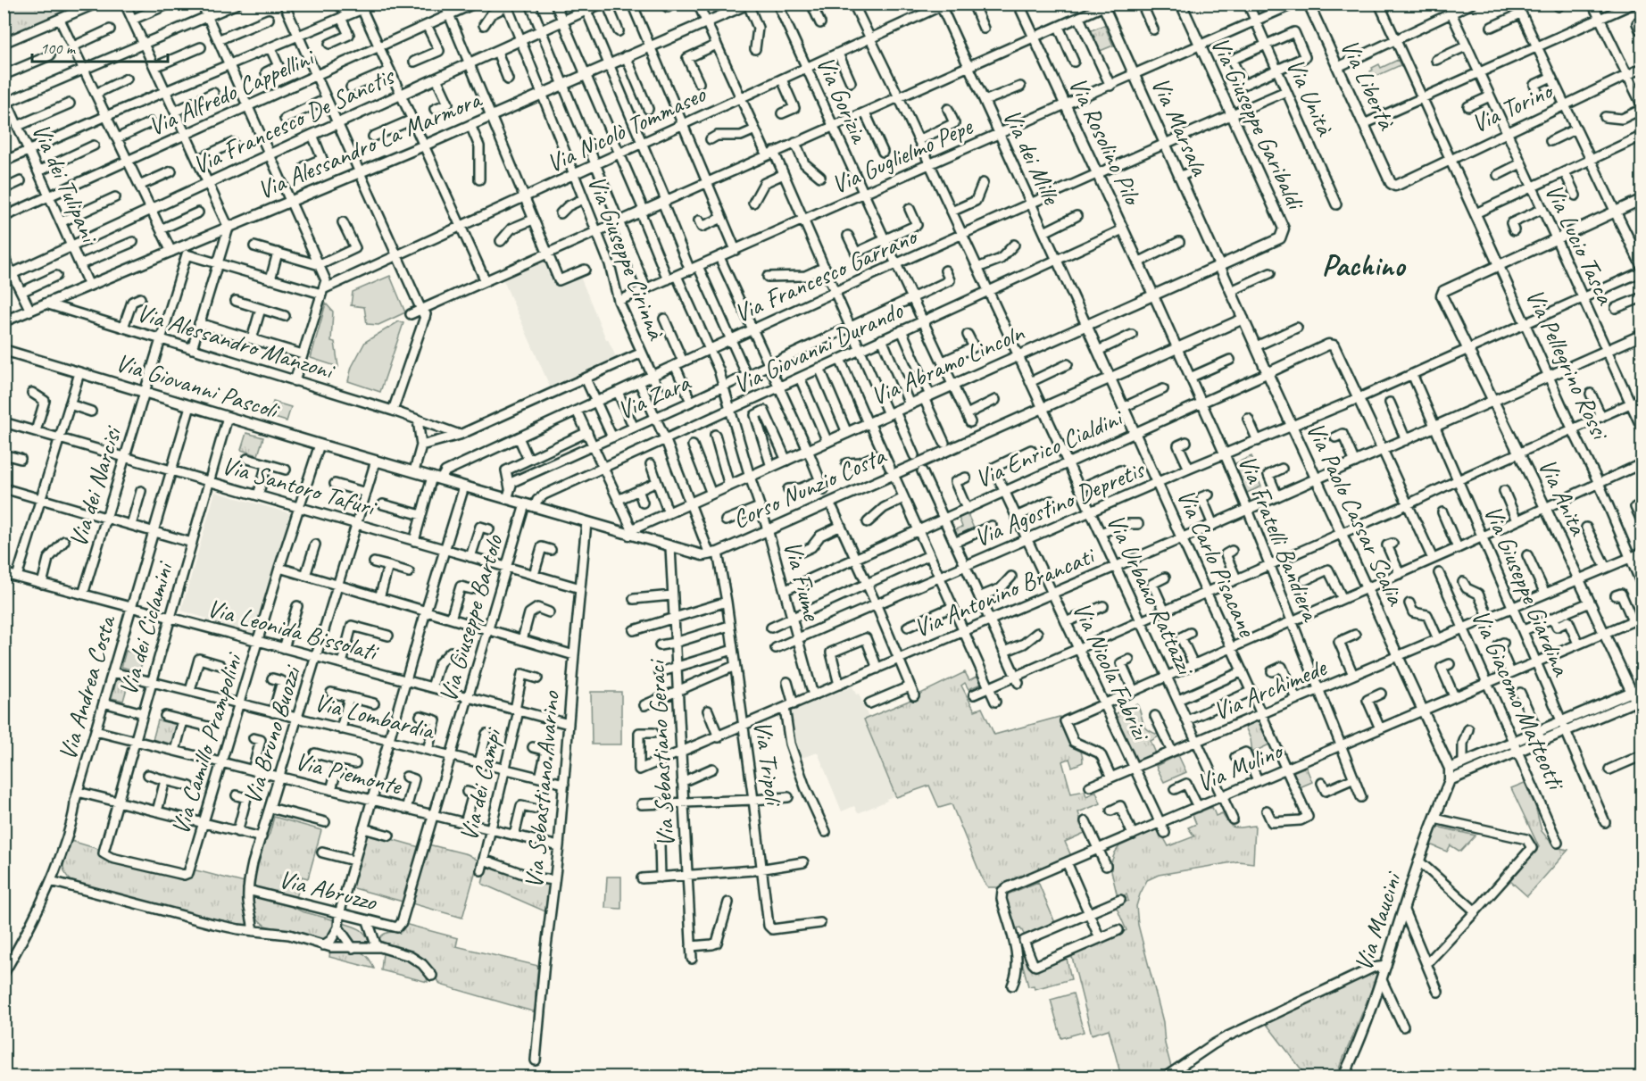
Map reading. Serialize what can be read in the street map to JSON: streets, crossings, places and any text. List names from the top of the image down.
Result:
{
  "streets": {
    "street": [
      "Via Libertà",
      "Via Alfredo Cappellini",
      "Via Unità",
      "Via Gorizia",
      "Via Torino",
      "Via Francesco De Sanctis",
      "Via Giuseppe Garibaldi",
      "Via Marsala",
      "Via Nicolò Tommaseo",
      "Via Rosolino Pilo",
      "Via Alessandro La Marmora",
      "Via Guglielmo Pepe",
      "Via dei Mille",
      "Via dei Tulipani",
      "Via Lucio Tasca",
      "Via Giuseppe Cirinnà",
      "Via Francesco Garrano",
      "Via Alessandro Manzoni",
      "Via Giovanni Durando",
      "Via Pellegrino Rossi",
      "Via Abramo Lincoln",
      "Via Giovanni Pascoli",
      "Via Zara",
      "Via Enrico Cialdini",
      "Via Santoro Tafuri",
      "Via dei Narcisi",
      "Corso Nunzio Costa",
      "Via Anita",
      "Via Agostino Depretis",
      "Via Paolo Cassar Scalia",
      "Via Fratelli Bandiera",
      "Via Carlo Pisacane",
      "Via Fiume",
      "Via Giuseppe Giardina",
      "Via Antonino Brancati",
      "Via Urbano Rattazzi",
      "Via Giuseppe Bartolo",
      "Via dei Ciclamini",
      "Via Leonida Bissolati",
      "Via Nicola Fabrizi",
      "Via Andrea Costa",
      "Via Archimede",
      "Via Giacomo Matteotti",
      "Via Lombardia",
      "Via Bruno Buozzi",
      "Via Camillo Prampolini",
      "Via Sebastiano Geraci",
      "Via Tripoli",
      "Via Mulino",
      "Via Piemonte",
      "Via dei Campi",
      "Via Sebastiano Avarino",
      "Via Abruzzo",
      "Via Maucini"
    ]
  },
  "crossings": [
    ["Via Libertà", "Via Torino"],
    ["Via Alfredo Cappellini", "Via dei Tulipani"],
    ["Via Unità", "Via Guglielmo Pepe"],
    ["Via Unità", "Via Francesco Garrano"],
    ["Via Gorizia", "Via Nicolò Tommaseo"],
    ["Via Gorizia", "Via Guglielmo Pepe"],
    ["Via Gorizia", "Via Francesco Garrano"],
    ["Via Gorizia", "Via Giovanni Durando"],
    ["Via Gorizia", "Via Abramo Lincoln"],
    ["Via Gorizia", "Via Zara"],
    ["Via Torino", "Via Lucio Tasca"],
    ["Via Torino", "Via Pellegrino Rossi"],
    ["Via Francesco De Sanctis", "Via dei Tulipani"],
    ["Via Francesco De Sanctis", "Via Giuseppe Cirinnà"],
    ["Via Giuseppe Garibaldi", "Via Guglielmo Pepe"],
    ["Via Giuseppe Garibaldi", "Via Francesco Garrano"],
    ["Via Giuseppe Garibaldi", "Via Abramo Lincoln"],
    ["Via Marsala", "Via Guglielmo Pepe"],
    ["Via Marsala", "Via Francesco Garrano"],
    ["Via Marsala", "Via Abramo Lincoln"],
    ["Via Marsala", "Via Paolo Cassar Scalia"],
    ["Via Nicolò Tommaseo", "Via dei Mille"],
    ["Via Nicolò Tommaseo", "Via Giuseppe Cirinnà"],
    ["Via Nicolò Tommaseo", "Via Urbano Rattazzi"],
    ["Via Rosolino Pilo", "Via Guglielmo Pepe"],
    ["Via Rosolino Pilo", "Via Francesco Garrano"],
    ["Via Rosolino Pilo", "Via Giovanni Durando"],
    ["Via Rosolino Pilo", "Via Abramo Lincoln"],
    ["Via Rosolino Pilo", "Via Fratelli Bandiera"],
    ["Via Alessandro La Marmora", "Via dei Tulipani"],
    ["Via Alessandro La Marmora", "Via Giuseppe Cirinnà"],
    ["Via Alessandro La Marmora", "Via Alessandro Manzoni"],
    ["Via Alessandro La Marmora", "Via dei Narcisi"],
    ["Via Guglielmo Pepe", "Via dei Mille"],
    ["Via Guglielmo Pepe", "Via Giuseppe Cirinnà"],
    ["Via Guglielmo Pepe", "Via Fiume"],
    ["Via Guglielmo Pepe", "Via Urbano Rattazzi"],
    ["Via dei Mille", "Via Francesco Garrano"],
    ["Via dei Mille", "Via Giovanni Durando"],
    ["Via dei Mille", "Via Abramo Lincoln"],
    ["Via dei Mille", "Via Carlo Pisacane"],
    ["Via Lucio Tasca", "Via Agostino Depretis"],
    ["Via Lucio Tasca", "Via Antonino Brancati"],
    ["Via Giuseppe Cirinnà", "Via Francesco Garrano"],
    ["Via Francesco Garrano", "Corso Nunzio Costa"],
    ["Via Francesco Garrano", "Via Fiume"],
    ["Via Francesco Garrano", "Via Urbano Rattazzi"],
    ["Via Francesco Garrano", "Via Tripoli"],
    ["Via Alessandro Manzoni", "Via dei Narcisi"],
    ["Via Giovanni Durando", "Corso Nunzio Costa"],
    ["Via Giovanni Durando", "Via Fiume"],
    ["Via Giovanni Durando", "Via Urbano Rattazzi"],
    ["Via Giovanni Durando", "Via Giuseppe Bartolo"],
    ["Via Giovanni Durando", "Via Tripoli"],
    ["Via Pellegrino Rossi", "Via Anita"],
    ["Via Pellegrino Rossi", "Via Agostino Depretis"],
    ["Via Pellegrino Rossi", "Via Antonino Brancati"],
    ["Via Pellegrino Rossi", "Via Archimede"],
    ["Via Abramo Lincoln", "Corso Nunzio Costa"],
    ["Via Abramo Lincoln", "Via Paolo Cassar Scalia"],
    ["Via Abramo Lincoln", "Via Fratelli Bandiera"],
    ["Via Abramo Lincoln", "Via Carlo Pisacane"],
    ["Via Abramo Lincoln", "Via Fiume"],
    ["Via Abramo Lincoln", "Via Urbano Rattazzi"],
    ["Via Abramo Lincoln", "Via Tripoli"],
    ["Via Giovanni Pascoli", "Via dei Narcisi"],
    ["Via Giovanni Pascoli", "Corso Nunzio Costa"],
    ["Via Giovanni Pascoli", "Via dei Ciclamini"],
    ["Via Giovanni Pascoli", "Via Andrea Costa"],
    ["Via Giovanni Pascoli", "Via Bruno Buozzi"],
    ["Via Giovanni Pascoli", "Via Camillo Prampolini"],
    ["Via Zara", "Corso Nunzio Costa"],
    ["Via Zara", "Via Fiume"],
    ["Via Zara", "Via Tripoli"],
    ["Via Enrico Cialdini", "Via Agostino Depretis"],
    ["Via Enrico Cialdini", "Via Paolo Cassar Scalia"],
    ["Via Enrico Cialdini", "Via Fratelli Bandiera"],
    ["Via Enrico Cialdini", "Via Carlo Pisacane"],
    ["Via Enrico Cialdini", "Via Fiume"],
    ["Via Enrico Cialdini", "Via Urbano Rattazzi"],
    ["Via Enrico Cialdini", "Via Nicola Fabrizi"],
    ["Via Santoro Tafuri", "Via dei Narcisi"],
    ["Via Santoro Tafuri", "Via Giuseppe Bartolo"],
    ["Via Santoro Tafuri", "Via dei Ciclamini"],
    ["Via Santoro Tafuri", "Via Andrea Costa"],
    ["Via Santoro Tafuri", "Via Bruno Buozzi"],
    ["Via Santoro Tafuri", "Via Camillo Prampolini"],
    ["Via Santoro Tafuri", "Via Sebastiano Avarino"],
    ["Via dei Narcisi", "Via Leonida Bissolati"],
    ["Corso Nunzio Costa", "Via Paolo Cassar Scalia"],
    ["Corso Nunzio Costa", "Via Fratelli Bandiera"],
    ["Corso Nunzio Costa", "Via Carlo Pisacane"],
    ["Corso Nunzio Costa", "Via Fiume"],
    ["Corso Nunzio Costa", "Via Urbano Rattazzi"],
    ["Corso Nunzio Costa", "Via Giuseppe Bartolo"],
    ["Corso Nunzio Costa", "Via Bruno Buozzi"],
    ["Corso Nunzio Costa", "Via Sebastiano Geraci"],
    ["Corso Nunzio Costa", "Via Tripoli"],
    ["Corso Nunzio Costa", "Via Sebastiano Avarino"],
    ["Via Anita", "Via Agostino Depretis"],
    ["Via Anita", "Via Antonino Brancati"],
    ["Via Anita", "Via Archimede"],
    ["Via Anita", "Via Mulino"],
    ["Via Agostino Depretis", "Via Paolo Cassar Scalia"],
    ["Via Agostino Depretis", "Via Fratelli Bandiera"],
    ["Via Agostino Depretis", "Via Carlo Pisacane"],
    ["Via Agostino Depretis", "Via Fiume"],
    ["Via Agostino Depretis", "Via Giuseppe Giardina"],
    ["Via Agostino Depretis", "Via Urbano Rattazzi"],
    ["Via Agostino Depretis", "Via Nicola Fabrizi"],
    ["Via Paolo Cassar Scalia", "Via Antonino Brancati"],
    ["Via Paolo Cassar Scalia", "Via Archimede"],
    ["Via Paolo Cassar Scalia", "Via Mulino"],
    ["Via Paolo Cassar Scalia", "Via Maucini"],
    ["Via Fratelli Bandiera", "Via Antonino Brancati"],
    ["Via Fratelli Bandiera", "Via Archimede"],
    ["Via Fratelli Bandiera", "Via Mulino"],
    ["Via Carlo Pisacane", "Via Antonino Brancati"],
    ["Via Carlo Pisacane", "Via Archimede"],
    ["Via Carlo Pisacane", "Via Mulino"],
    ["Via Fiume", "Via Antonino Brancati"],
    ["Via Giuseppe Giardina", "Via Antonino Brancati"],
    ["Via Giuseppe Giardina", "Via Archimede"],
    ["Via Giuseppe Giardina", "Via Mulino"],
    ["Via Antonino Brancati", "Via Urbano Rattazzi"],
    ["Via Antonino Brancati", "Via Nicola Fabrizi"],
    ["Via Antonino Brancati", "Via Sebastiano Geraci"],
    ["Via Antonino Brancati", "Via Tripoli"],
    ["Via Urbano Rattazzi", "Via Archimede"],
    ["Via Urbano Rattazzi", "Via Mulino"],
    ["Via Giuseppe Bartolo", "Via Leonida Bissolati"],
    ["Via Giuseppe Bartolo", "Via Lombardia"],
    ["Via Giuseppe Bartolo", "Via Piemonte"],
    ["Via Giuseppe Bartolo", "Via Abruzzo"],
    ["Via dei Ciclamini", "Via Leonida Bissolati"],
    ["Via dei Ciclamini", "Via Lombardia"],
    ["Via dei Ciclamini", "Via Camillo Prampolini"],
    ["Via dei Ciclamini", "Via Piemonte"],
    ["Via Leonida Bissolati", "Via Andrea Costa"],
    ["Via Leonida Bissolati", "Via Bruno Buozzi"],
    ["Via Leonida Bissolati", "Via Camillo Prampolini"],
    ["Via Leonida Bissolati", "Via dei Campi"],
    ["Via Leonida Bissolati", "Via Sebastiano Avarino"],
    ["Via Nicola Fabrizi", "Via Archimede"],
    ["Via Nicola Fabrizi", "Via Mulino"],
    ["Via Andrea Costa", "Via Lombardia"],
    ["Via Andrea Costa", "Via Piemonte"],
    ["Via Archimede", "Via Giacomo Matteotti"],
    ["Via Giacomo Matteotti", "Via Mulino"],
    ["Via Lombardia", "Via Bruno Buozzi"],
    ["Via Lombardia", "Via Camillo Prampolini"],
    ["Via Lombardia", "Via dei Campi"],
    ["Via Lombardia", "Via Sebastiano Avarino"],
    ["Via Bruno Buozzi", "Via Piemonte"],
    ["Via Bruno Buozzi", "Via Abruzzo"],
    ["Via Camillo Prampolini", "Via Piemonte"],
    ["Via Piemonte", "Via dei Campi"],
    ["Via Piemonte", "Via Sebastiano Avarino"]
  ],
  "districts": ["Pachino"],
  "scale_bar": "100 m"
}
